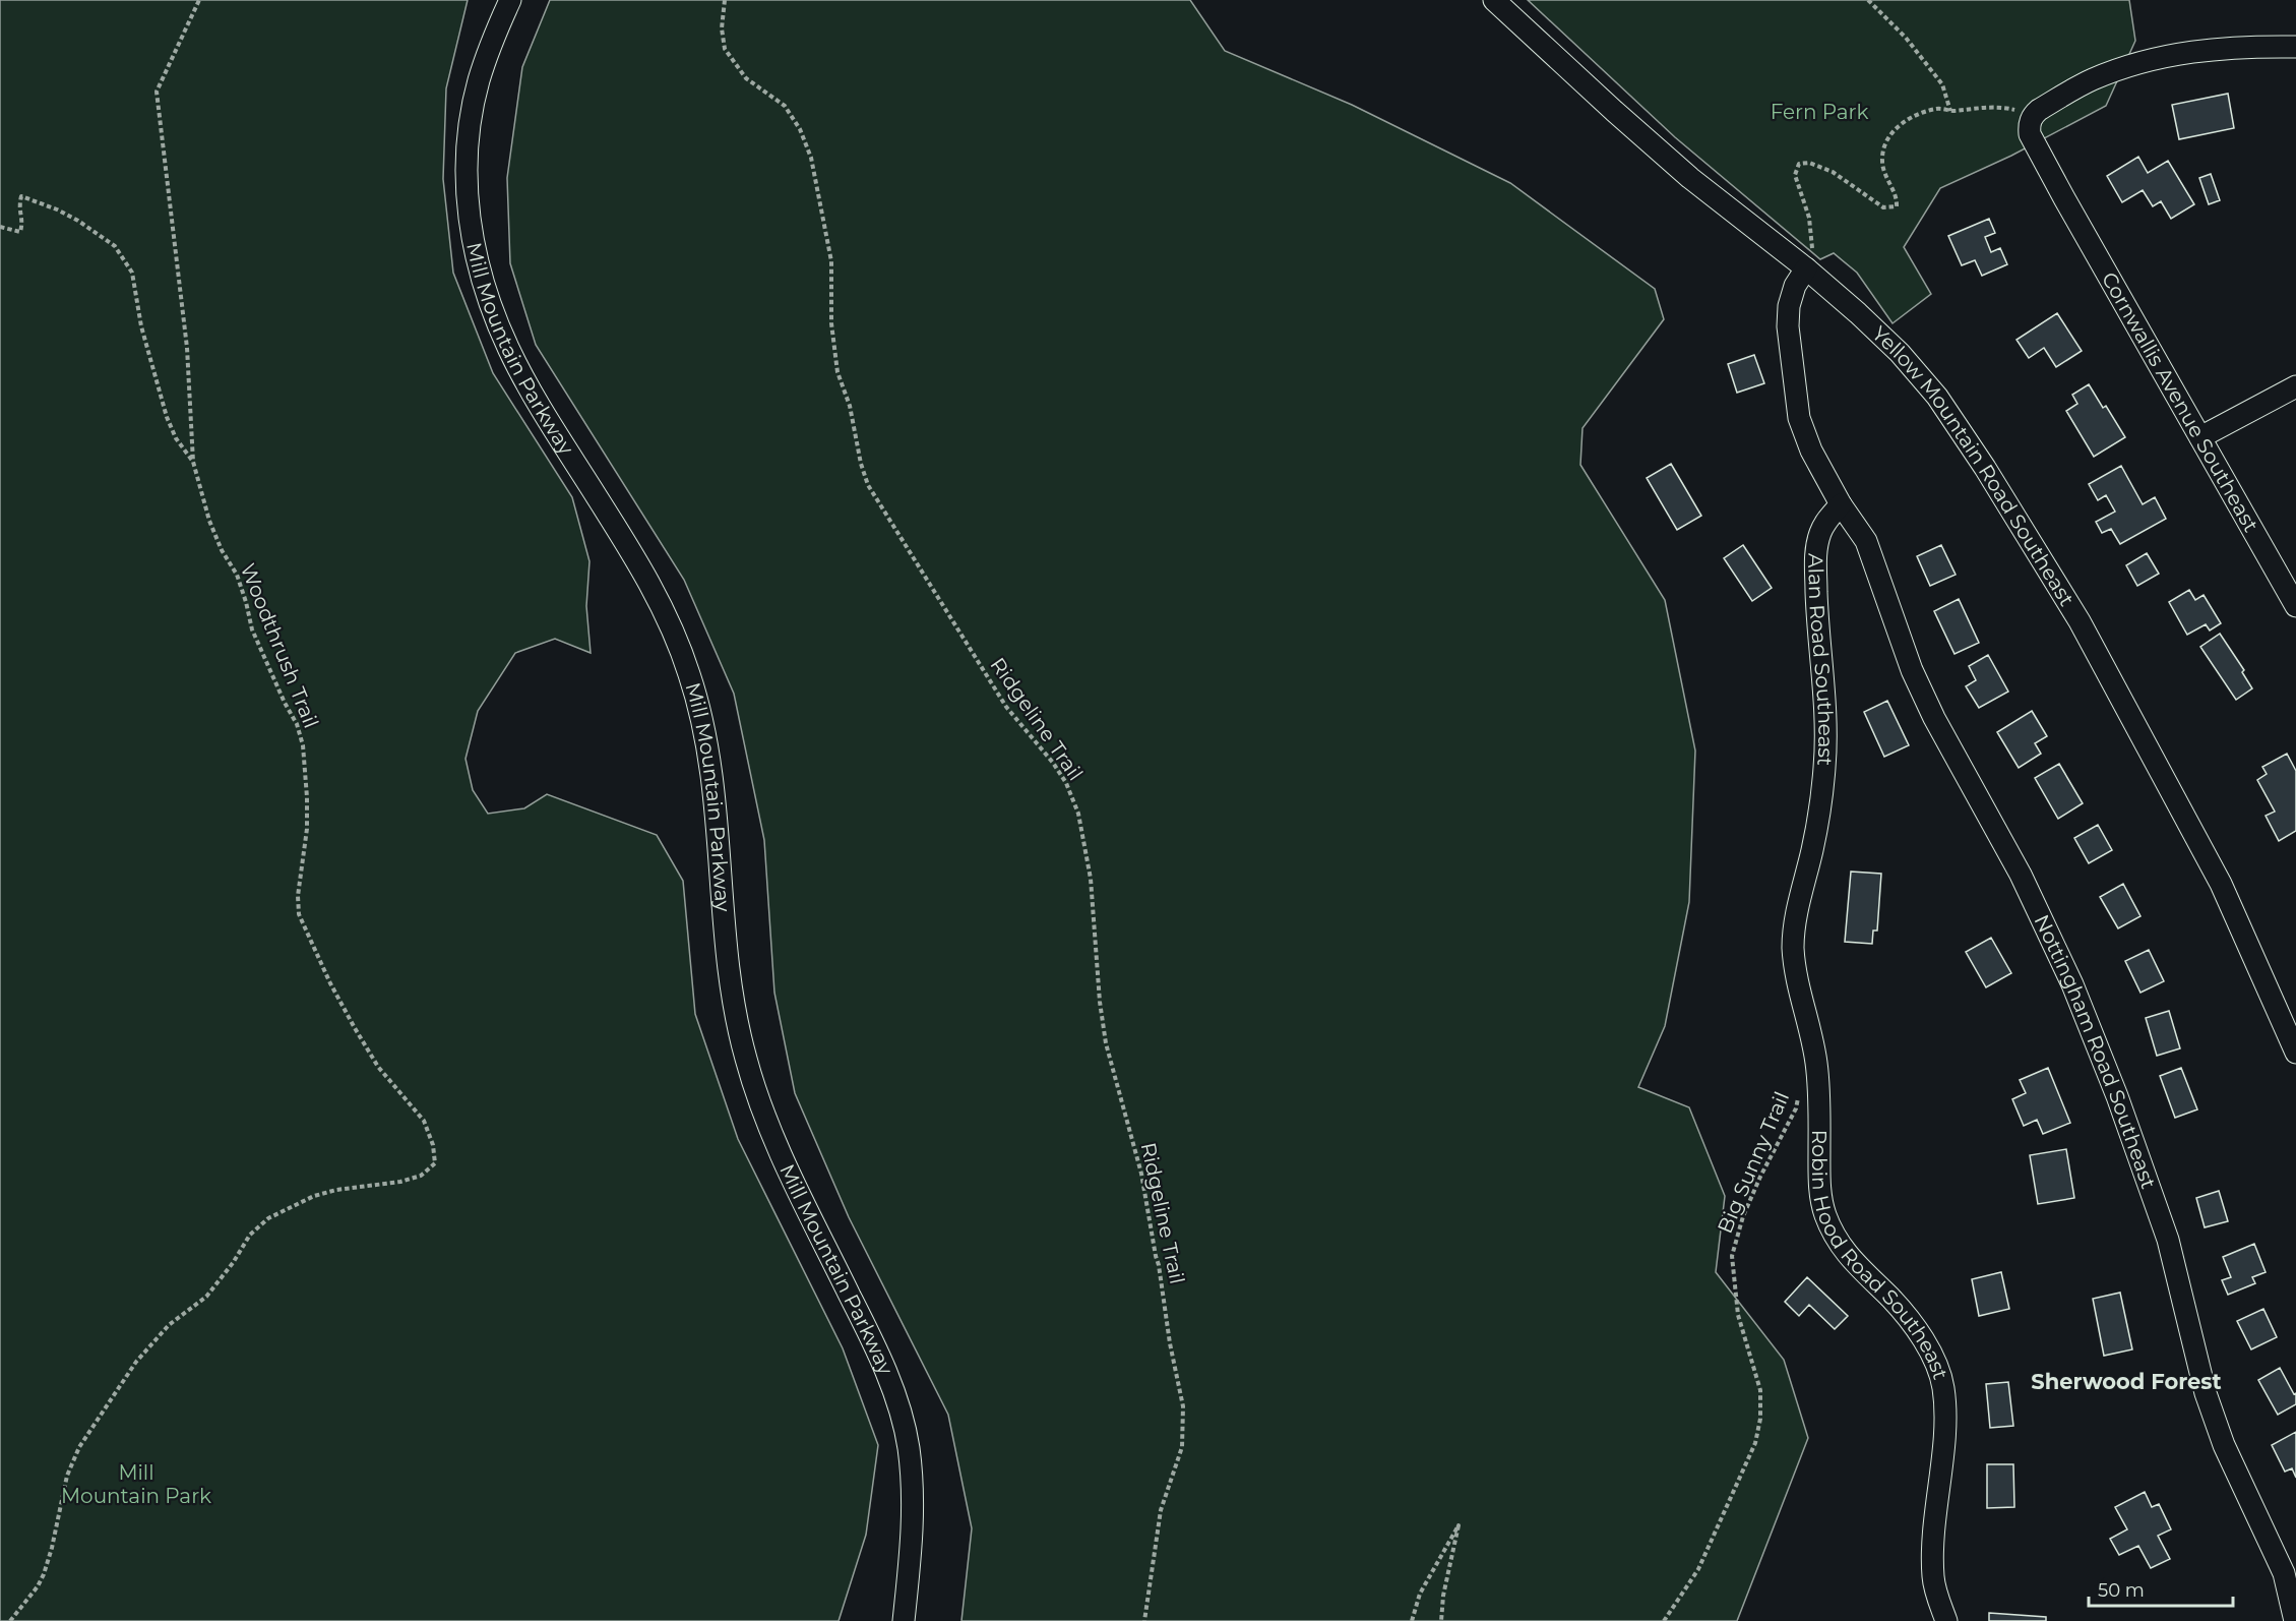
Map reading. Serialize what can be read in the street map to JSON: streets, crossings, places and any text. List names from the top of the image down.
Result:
{
  "streets": {
    "street": [
      "Mill Mountain Parkway",
      "Cornwallis Avenue Southeast",
      "Yellow Mountain Road Southeast",
      "Alan Road Southeast",
      "Nottingham Road Southeast",
      "Robin Hood Road Southeast"
    ],
    "path": ["Woodthrush Trail", "Ridgeline Trail", "Big Sunny Trail"]
  },
  "crossings": [
    ["Alan Road Southeast", "Nottingham Road Southeast"],
    ["Alan Road Southeast", "Robin Hood Road Southeast"]
  ],
  "districts": ["Sherwood Forest"],
  "parks": ["Fern Park", "Mill Mountain Park"],
  "scale_bar": "50 m"
}
